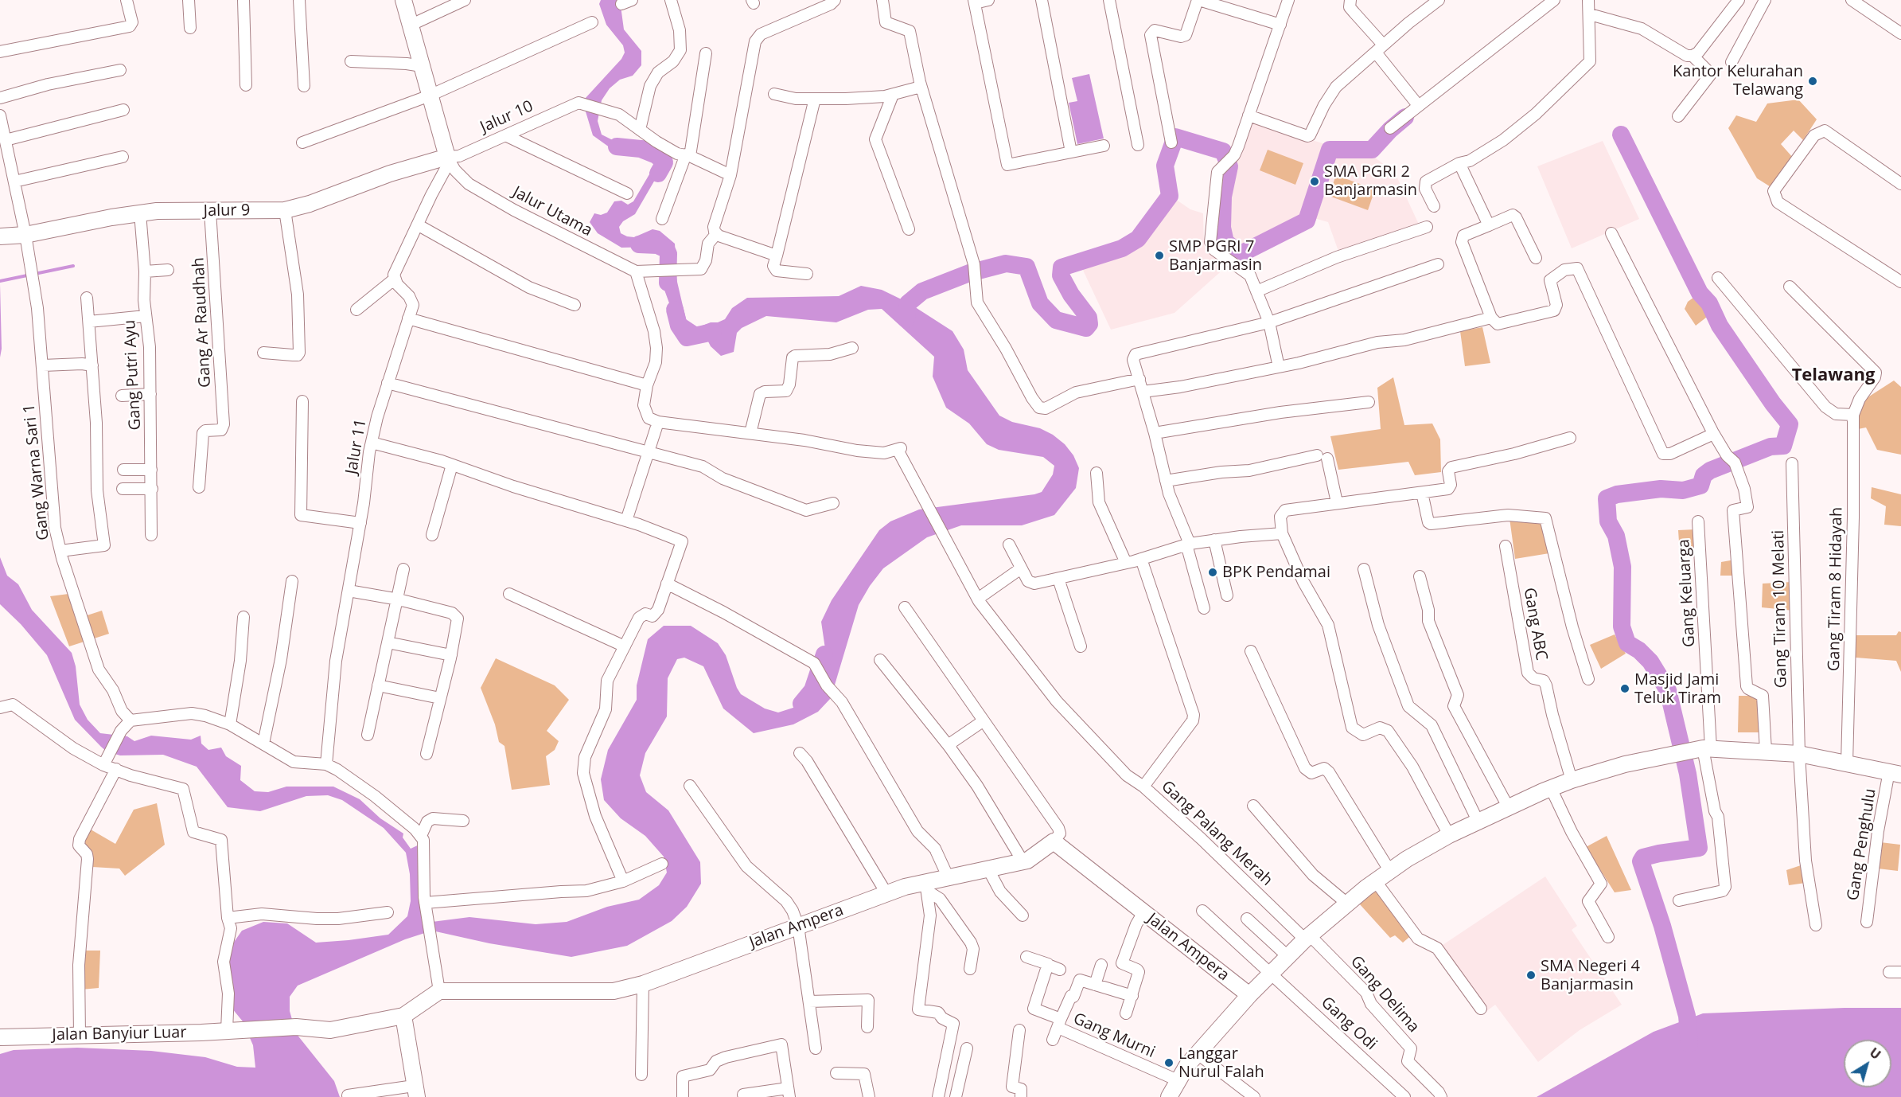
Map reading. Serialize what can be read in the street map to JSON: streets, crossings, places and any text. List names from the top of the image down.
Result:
{
  "streets": {
    "street": [
      "Jalur 10",
      "Jalur 9",
      "Jalur Utama",
      "Gang Ar Raudhah",
      "Gang Putri Ayu",
      "Jalur 11",
      "Gang Warna Sari 1",
      "Gang Tiram 8 Hidayah",
      "Gang Keluarga",
      "Gang Tiram 10 Melati",
      "Gang ABC",
      "Gang Palang Merah",
      "Gang Penghulu",
      "Jalan Ampera",
      "Gang Delima",
      "Gang Odi",
      "Jalan Banyiur Luar",
      "Gang Murni"
    ]
  },
  "crossings": [
    ["Jalur 10", "Jalur 9"],
    ["Jalur 10", "Jalur Utama"],
    ["Jalur 9", "Jalur Utama"],
    ["Jalur 9", "Gang Ar Raudhah"],
    ["Jalur 9", "Gang Putri Ayu"],
    ["Jalur 9", "Gang Warna Sari 1"],
    ["Gang Palang Merah", "Gang Delima"]
  ],
  "districts": ["Telawang"],
  "places": [
    "Kantor Kelurahan Telawang",
    "SMA PGRI 2 Banjarmasin",
    "SMP PGRI 7 Banjarmasin",
    "BPK Pendamai",
    "Masjid Jami Teluk Tiram",
    "SMA Negeri 4 Banjarmasin",
    "Langgar Nurul Falah"
  ],
  "north": "top right"
}
